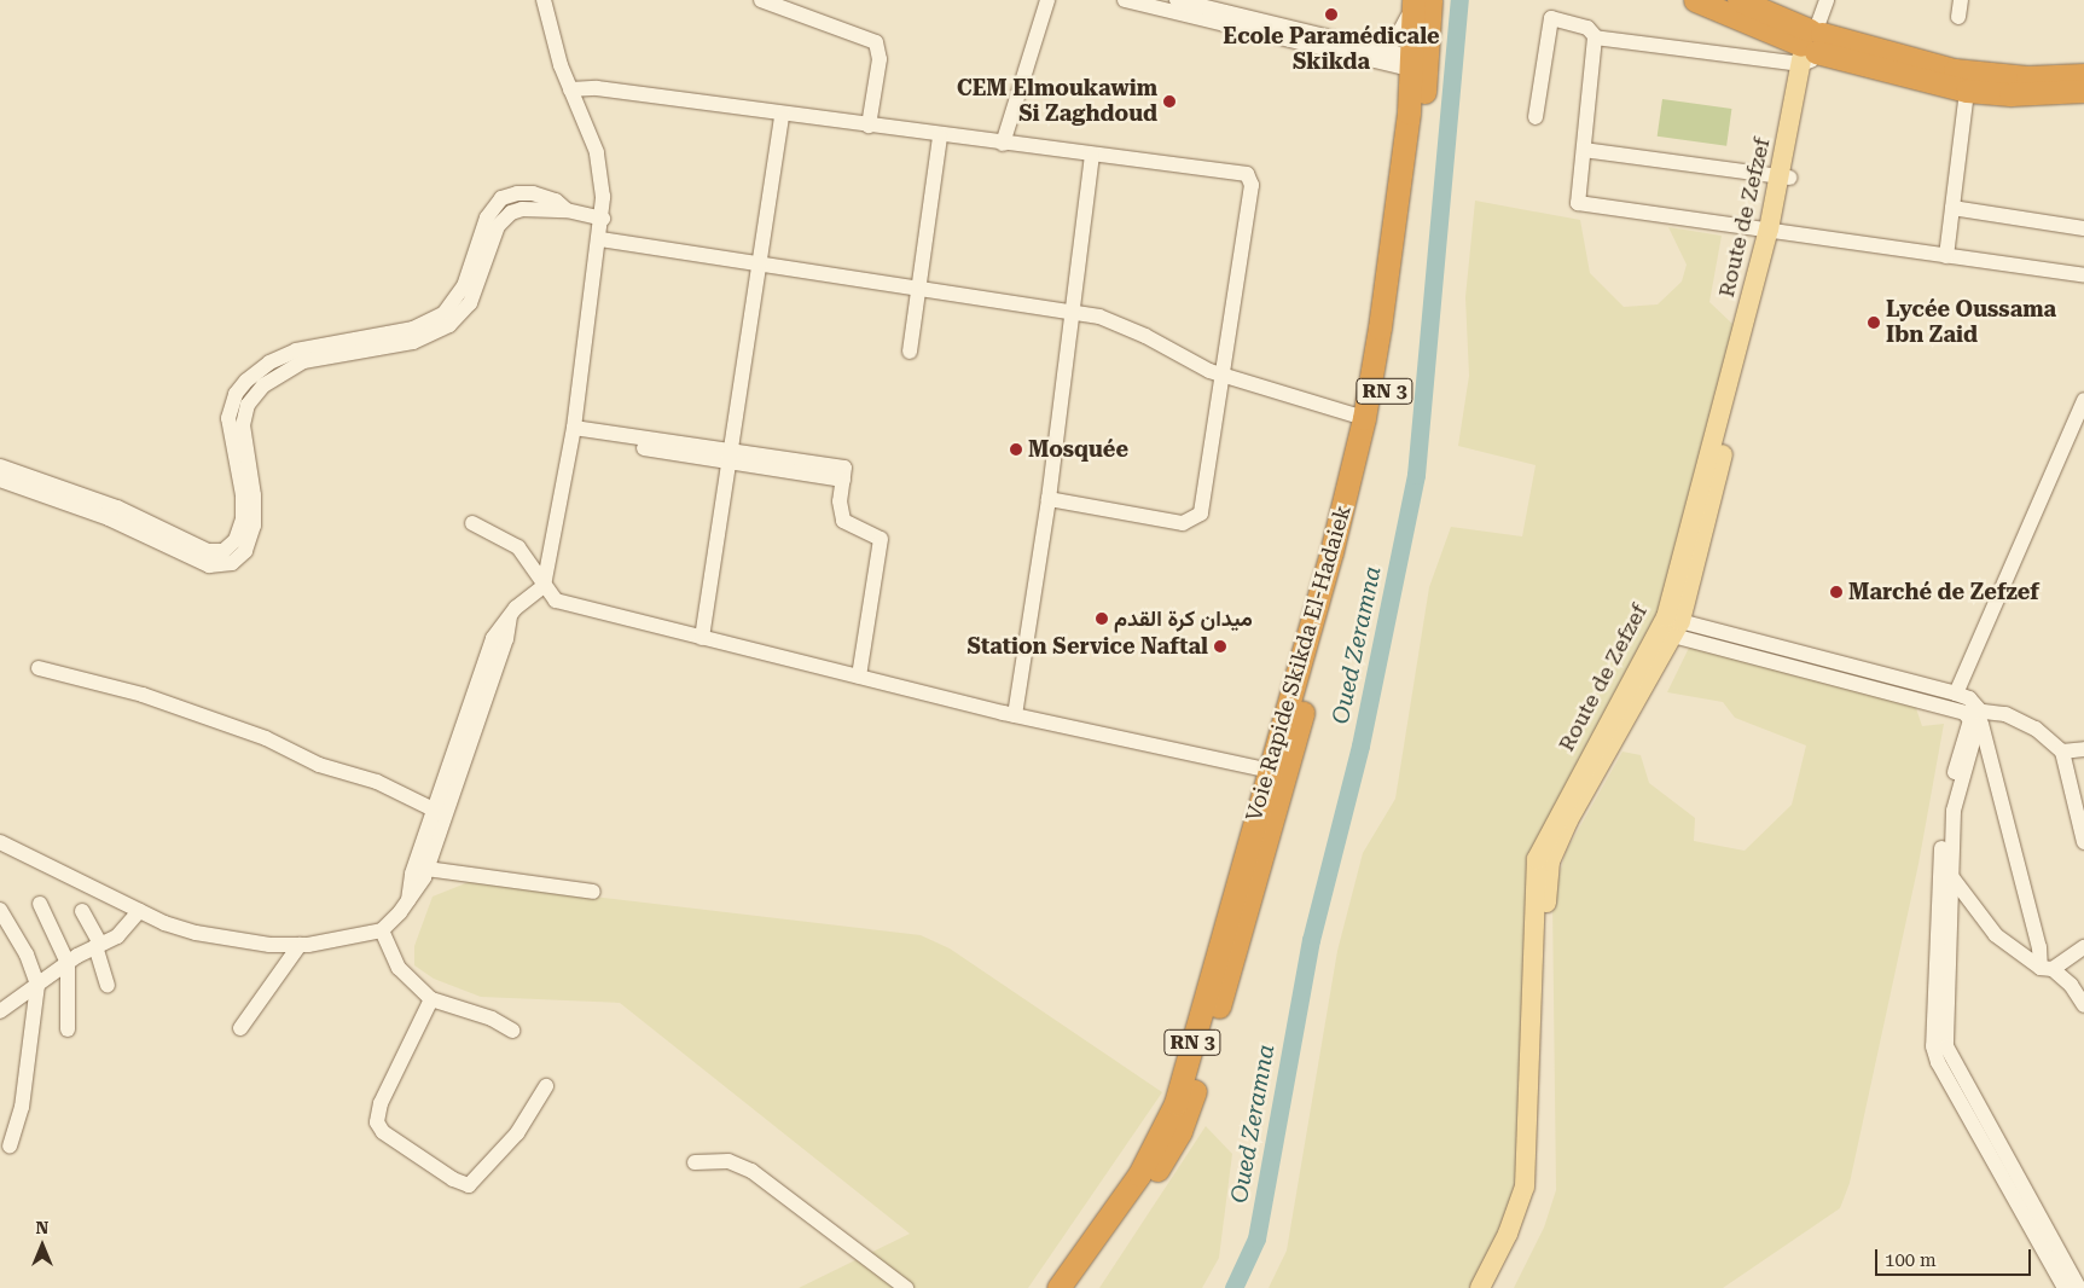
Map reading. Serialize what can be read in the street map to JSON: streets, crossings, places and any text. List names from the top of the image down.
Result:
{
  "streets": {
    "highway": ["RN 3", "Voie Rapide Skikda El-Hadaiek"],
    "main road": ["Route de Zefzef"]
  },
  "water": ["Oued Zeramna"],
  "places": [
    "Ecole Paramédicale Skikda",
    "CEM Elmoukawim Si Zaghdoud",
    "Lycée Oussama Ibn Zaid",
    "Mosquée",
    "Marché de Zefzef",
    "ميدان كرة القدم",
    "Station Service Naftal"
  ],
  "scale_bar": "100 m",
  "north": "top"
}
